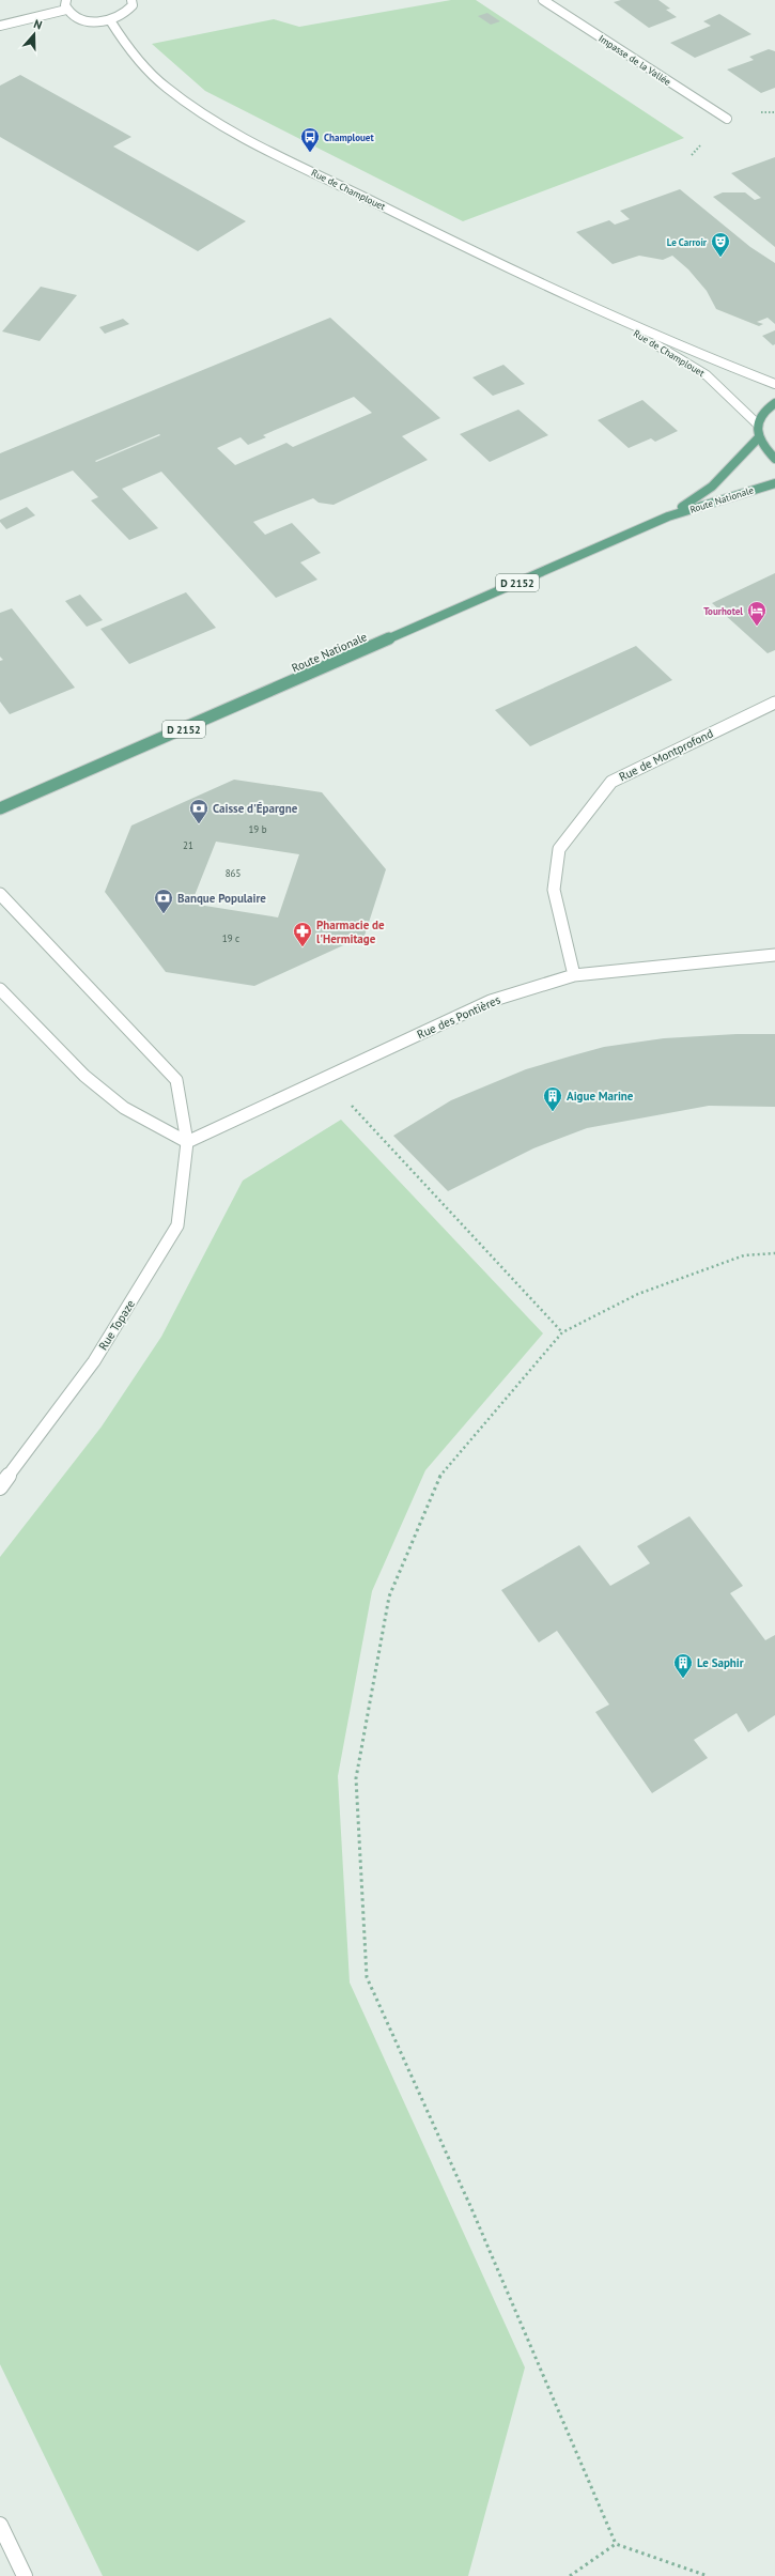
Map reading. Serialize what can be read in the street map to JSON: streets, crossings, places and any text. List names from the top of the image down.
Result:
{
  "streets": {
    "main road": ["Route Nationale", "D 2152"],
    "street": [
      "Impasse de la Vallée",
      "Rue de Champlouet",
      "Rue de Montprofond",
      "Rue des Pontières",
      "Rue Topaze"
    ]
  },
  "crossings": [
    ["Rue de Montprofond", "Rue des Pontières"],
    ["Rue des Pontières", "Rue Topaze"]
  ],
  "places": {
    "bus stop": ["Champlouet"],
    "theatre": ["Le Carroir"],
    "hotel": ["Tourhotel"],
    "bank": ["Caisse d'Épargne", "Banque Populaire"],
    "pharmacy": ["Pharmacie de l'Hermitage"],
    "building": ["Aigue Marine", "Le Saphir"]
  },
  "house_numbers": [
    "19 b",
    "21",
    "865",
    "19 c"
  ],
  "north": "top"
}
